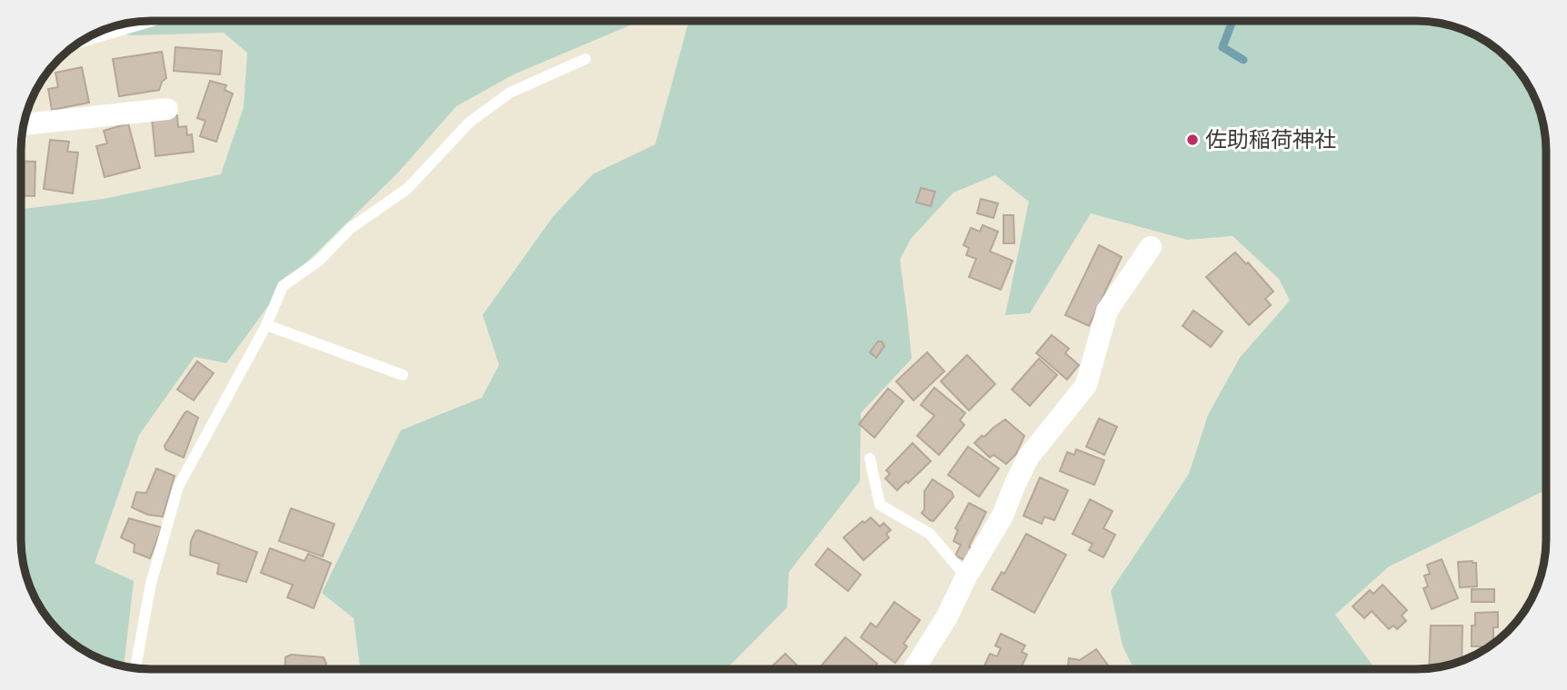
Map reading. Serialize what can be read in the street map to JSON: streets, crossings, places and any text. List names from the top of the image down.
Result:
{
  "places": ["佐助稲荷神社"]
}
